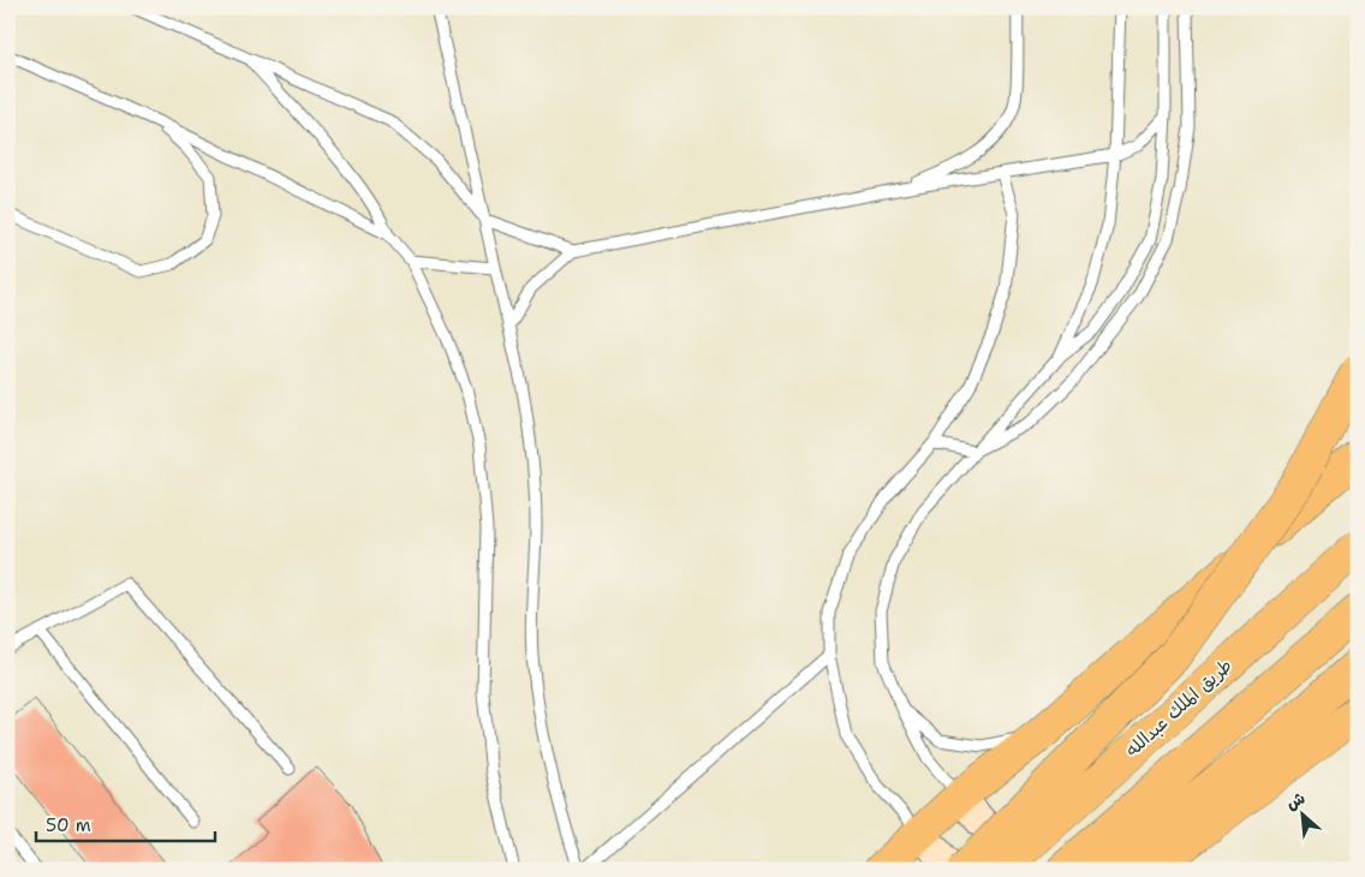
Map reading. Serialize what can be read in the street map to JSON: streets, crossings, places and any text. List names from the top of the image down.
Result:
{
  "streets": {
    "main road": ["طريق الملك عبدالله"]
  },
  "scale_bar": "50 m",
  "north": "top left"
}
